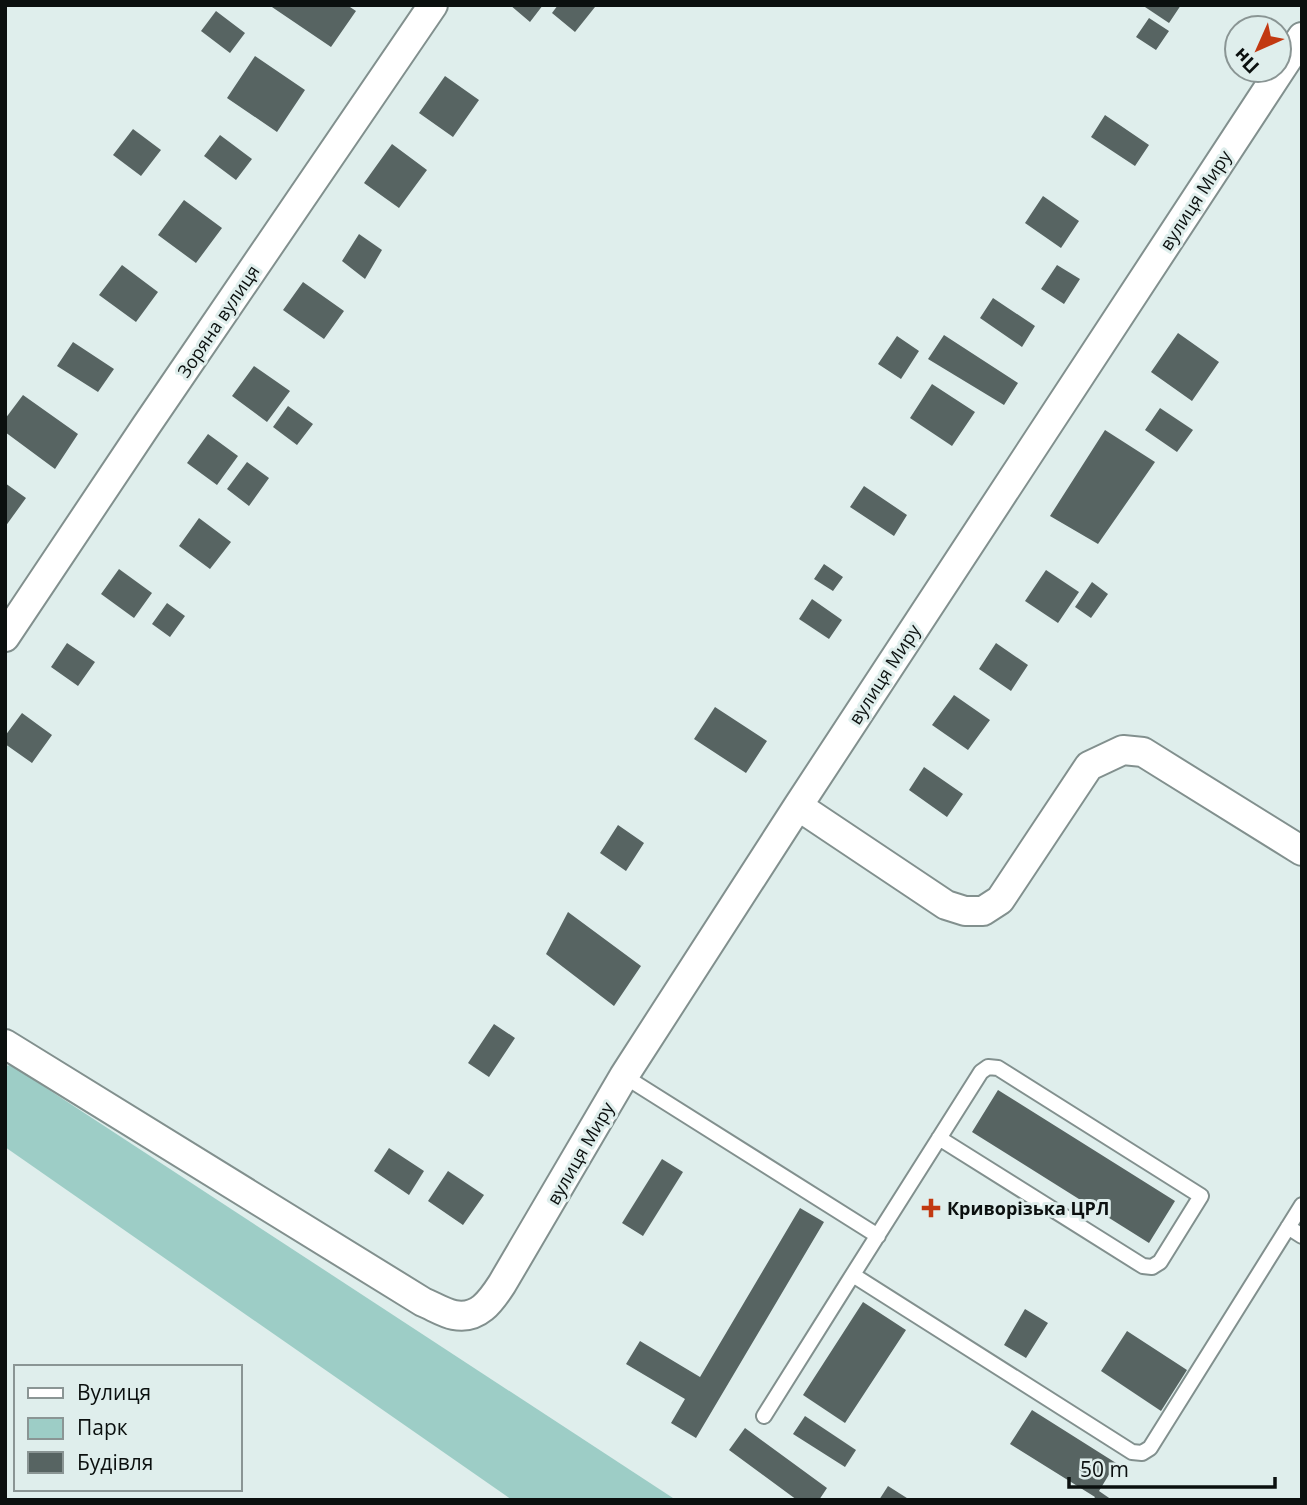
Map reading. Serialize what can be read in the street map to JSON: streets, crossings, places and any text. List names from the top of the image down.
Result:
{
  "streets": {
    "street": ["вулиця Миру", "Зоряна вулиця"]
  },
  "places": {
    "health": ["Криворізька ЦРЛ"]
  },
  "legend": ["Вулиця", "Парк", "Будівля"],
  "scale_bar": "50 m",
  "north": "bottom left"
}
